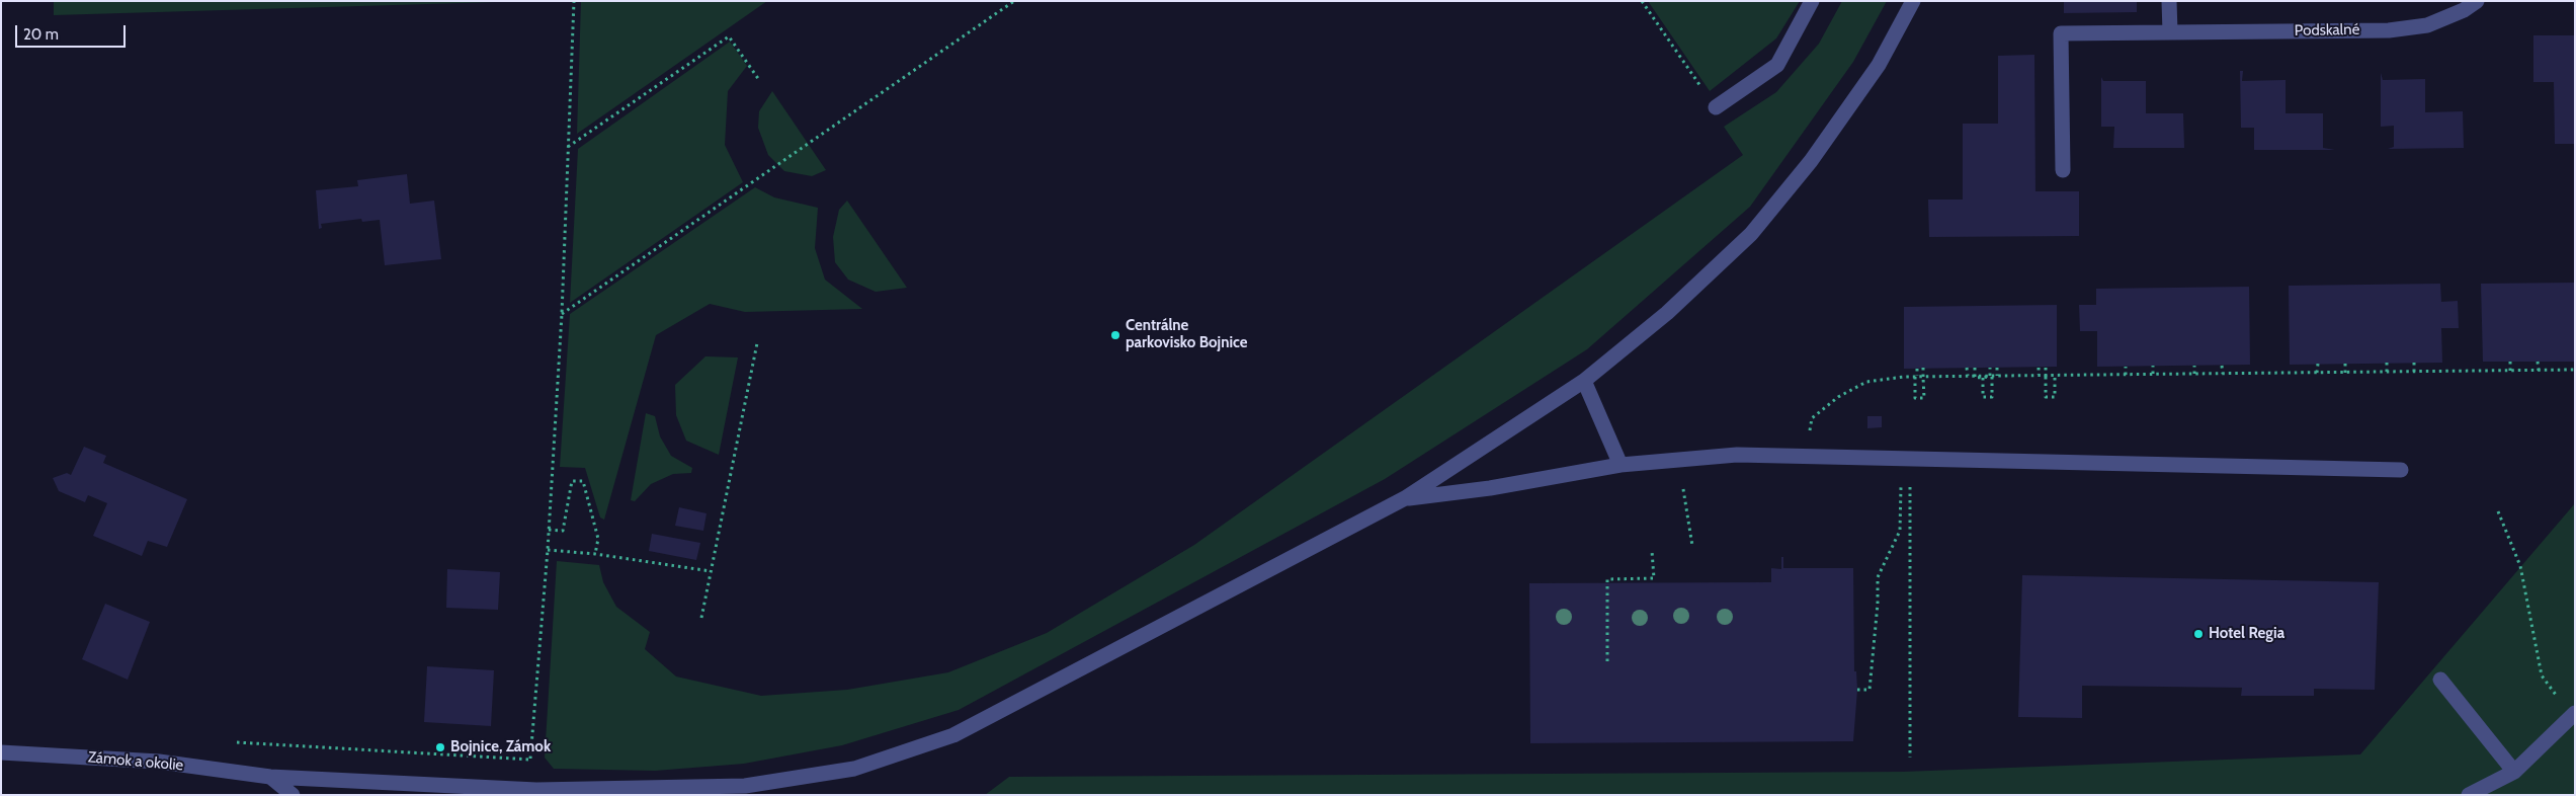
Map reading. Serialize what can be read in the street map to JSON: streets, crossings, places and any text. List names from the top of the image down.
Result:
{
  "streets": {
    "street": ["Podskalné", "Zámok a okolie"]
  },
  "places": ["Centrálne parkovisko Bojnice", "Hotel Regia", "Bojnice, Zámok"],
  "scale_bar": "20 m"
}
